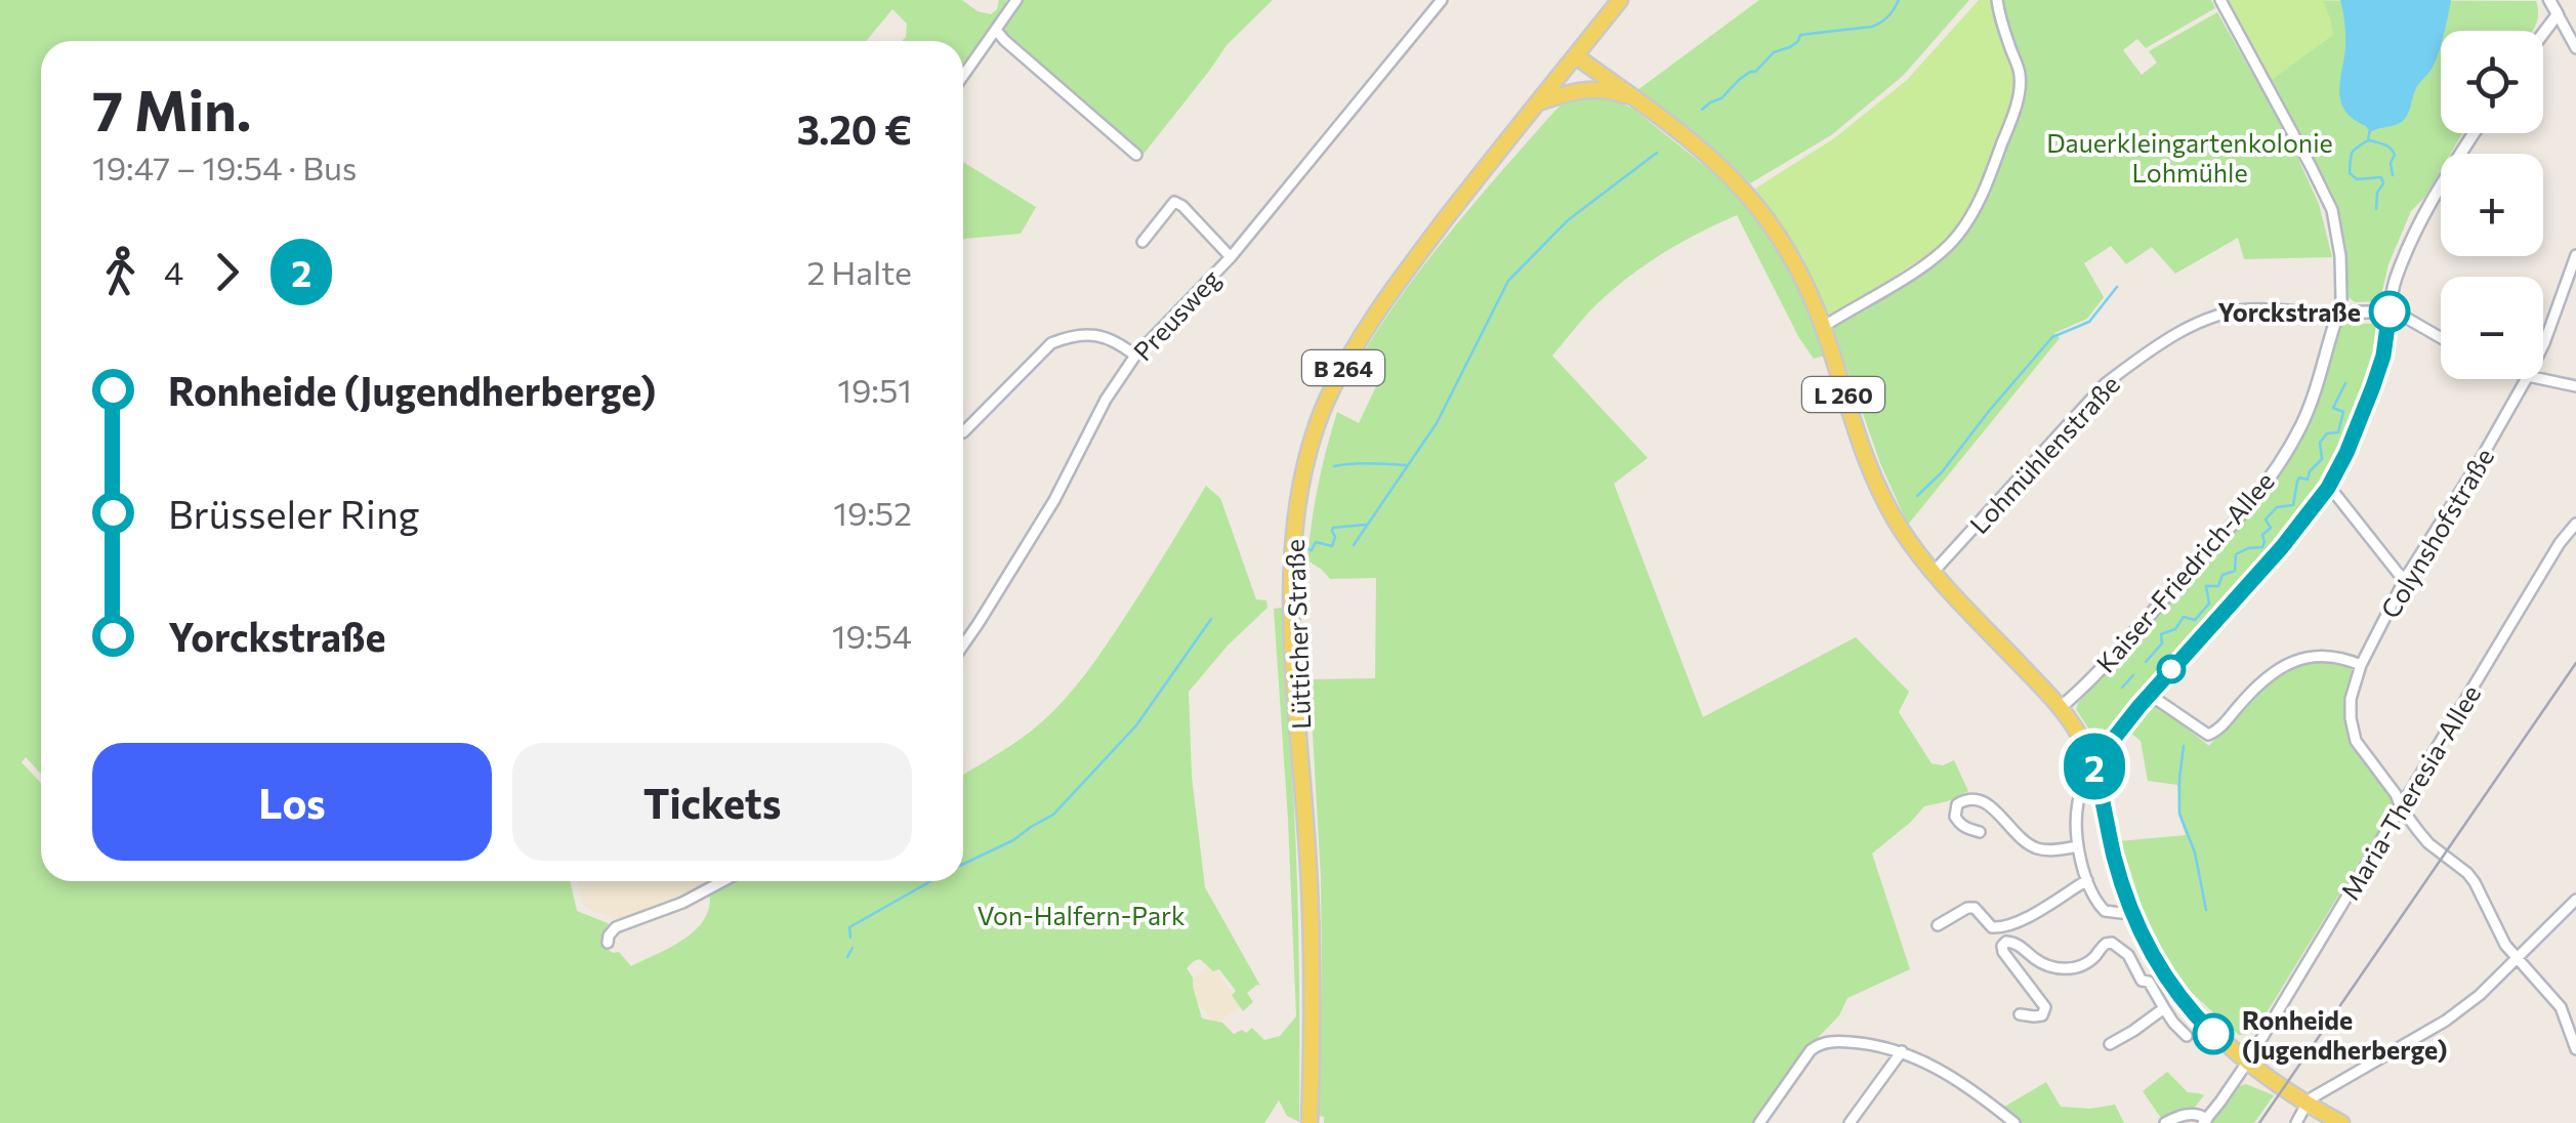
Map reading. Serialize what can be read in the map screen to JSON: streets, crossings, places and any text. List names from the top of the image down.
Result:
{
  "streets": {
    "main road": ["B 264", "L 260", "Lütticher Straße"],
    "street": [
      "Preusweg",
      "Lohmühlenstraße",
      "Colynshofstraße",
      "Kaiser-Friedrich-Allee",
      "Maria-Theresia-Allee"
    ]
  },
  "crossings": [
    ["L 260", "Lohmühlenstraße"],
    ["L 260", "Kaiser-Friedrich-Allee"],
    ["L 260", "Lütticher Straße"],
    ["L 260", "Maria-Theresia-Allee"],
    ["Lohmühlenstraße", "Kaiser-Friedrich-Allee"],
    ["Colynshofstraße", "Maria-Theresia-Allee"]
  ],
  "parks": ["Dauerkleingartenkolonie Lohmühle", "Von-Halfern-Park"],
  "places": ["Yorckstraße", "Ronheide (Jugendherberge)"],
  "lines": ["bus line 2"],
  "page": {
    "on_map": "2",
    "map_buttons": ["+", "−"],
    "heading": ["7 Min.", "19:47 – 19:54 · Bus", "3.20 €"],
    "legs": ["4", "2", "2 Halte"],
    "list": [
      {
        "name": "Ronheide (Jugendherberge)",
        "value": "19:51"
      },
      {
        "name": "Brüsseler Ring",
        "value": "19:52"
      },
      {
        "name": "Yorckstraße",
        "value": "19:54"
      }
    ],
    "buttons": ["Los", "Tickets"]
  }
}
